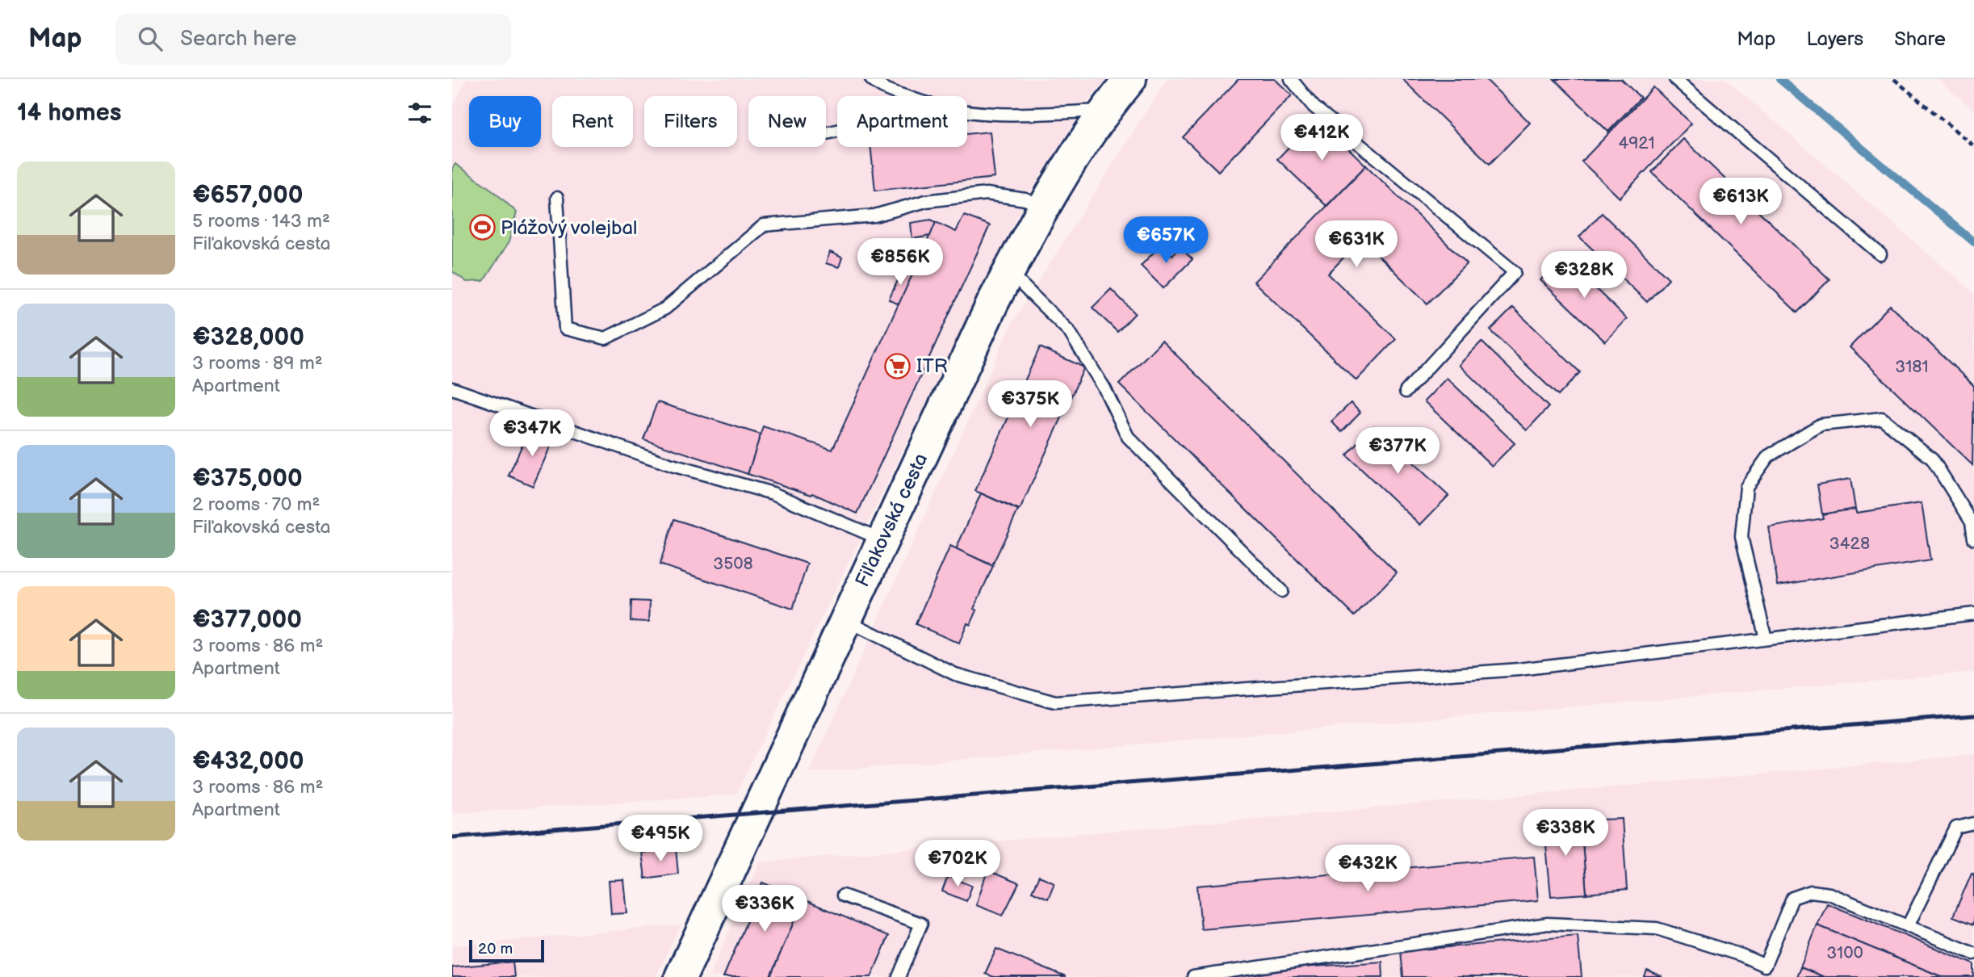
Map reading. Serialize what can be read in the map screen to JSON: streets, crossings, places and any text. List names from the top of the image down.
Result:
{
  "streets": {
    "street": ["Fiľakovská cesta"]
  },
  "places": {
    "sports": ["Plážový volejbal"],
    "supermarket": ["ITR"]
  },
  "house_numbers": [
    "4921",
    "3181",
    "3428",
    "3508",
    "3100"
  ],
  "scale_bar": "20 m",
  "page": {
    "header": "Map",
    "search": "Search here",
    "nav": ["Map", "Layers", "Share"],
    "heading": "14 homes",
    "chip": [
      "Buy",
      "Rent",
      "Filters",
      "New",
      "Apartment"
    ],
    "price": [
      "€412K",
      "€613K",
      "€657K",
      "€631K",
      "€856K",
      "€328K",
      "€375K",
      "€347K",
      "€377K",
      "€338K",
      "€495K",
      "€702K",
      "€432K",
      "€336K"
    ],
    "list": [
      {
        "name": "€657,000",
        "note": "5 rooms · 143 m² · Fiľakovská cesta"
      },
      {
        "name": "€328,000",
        "note": "3 rooms · 89 m² · Apartment"
      },
      {
        "name": "€375,000",
        "note": "2 rooms · 70 m² · Fiľakovská cesta"
      },
      {
        "name": "€377,000",
        "note": "3 rooms · 86 m² · Apartment"
      },
      {
        "name": "€432,000",
        "note": "3 rooms · 86 m² · Apartment"
      }
    ],
    "scale": "20 m"
  }
}
